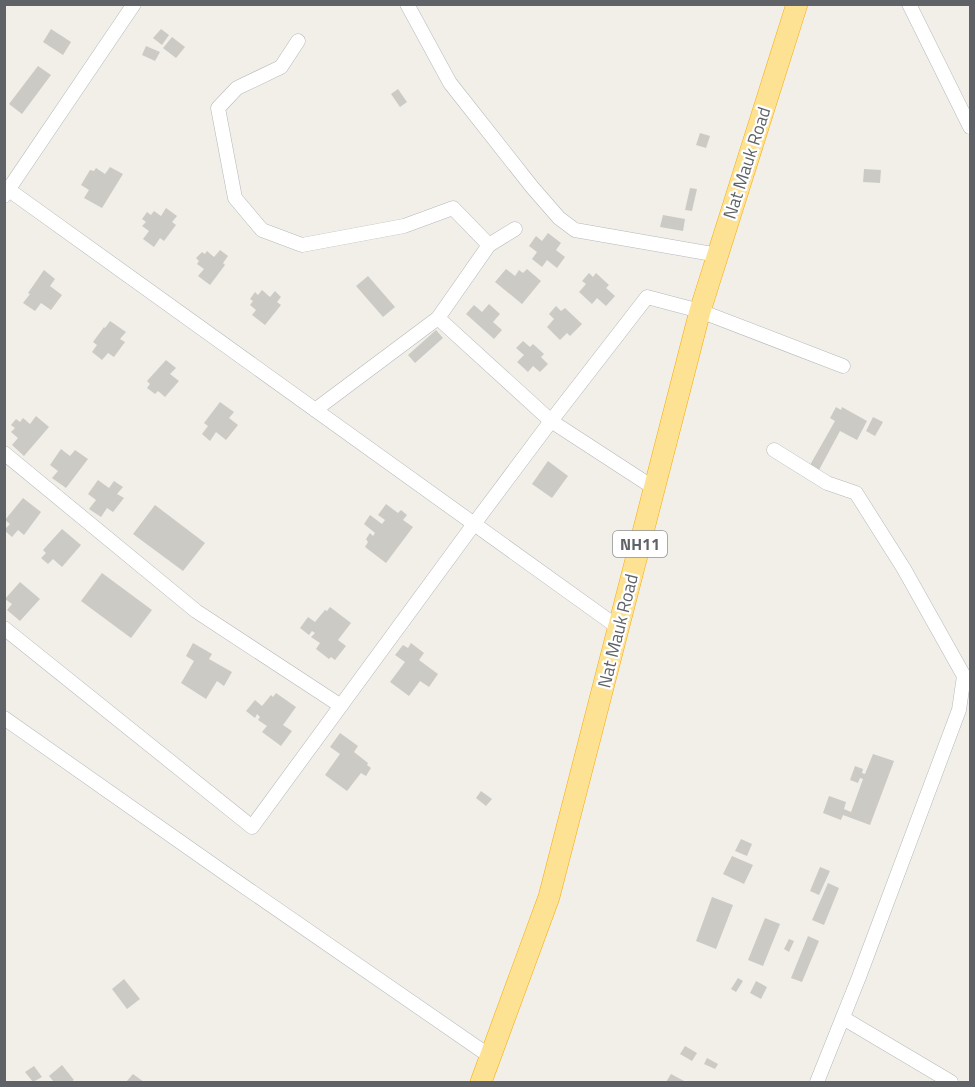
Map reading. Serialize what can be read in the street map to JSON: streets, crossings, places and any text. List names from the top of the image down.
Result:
{
  "streets": {
    "highway": ["Nat Mauk Road", "NH11"]
  }
}
